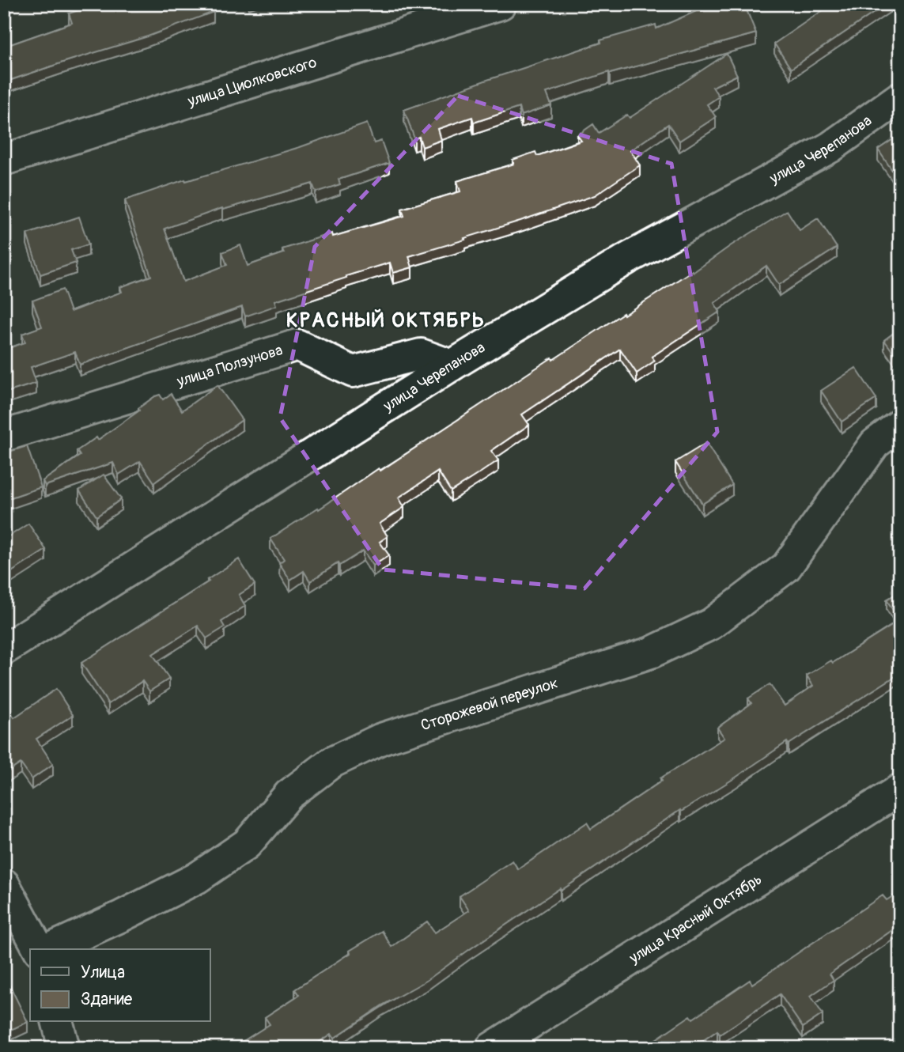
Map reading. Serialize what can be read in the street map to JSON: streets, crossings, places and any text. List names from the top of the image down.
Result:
{
  "streets": {
    "street": [
      "улица Циолковского",
      "улица Черепанова",
      "улица Ползунова",
      "Сторожевой переулок",
      "улица Красный Октябрь"
    ]
  },
  "crossings": [
    ["улица Черепанова", "улица Ползунова"]
  ],
  "districts": ["КРАСНЫЙ ОКТЯБРЬ"],
  "legend": ["Улица", "Здание"]
}
